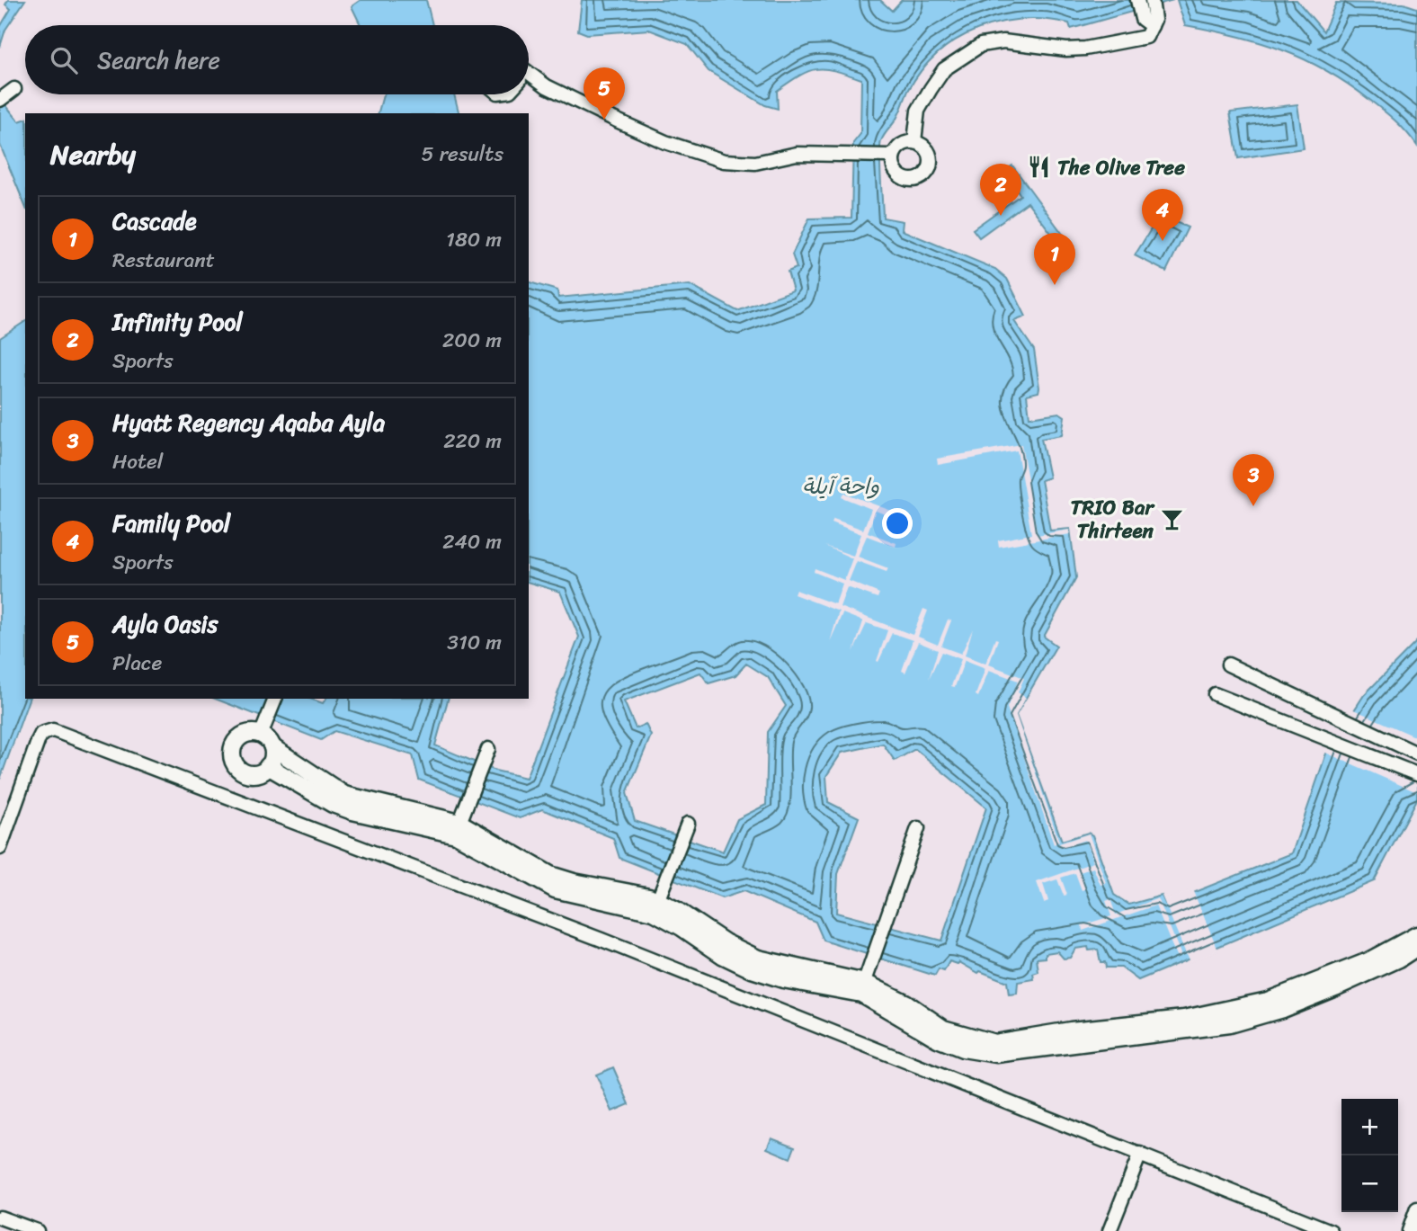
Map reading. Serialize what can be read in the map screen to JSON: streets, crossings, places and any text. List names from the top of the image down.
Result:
{
  "water": ["واحة آيلة"],
  "places": {
    "restaurant": ["The Olive Tree"],
    "bar": ["TRIO Bar Thirteen"]
  },
  "page": {
    "search": "Search here",
    "pins": [
      "5",
      "2",
      "4",
      "1",
      "3"
    ],
    "heading": ["Nearby", "5 results"],
    "list": [
      {
        "mark": "1",
        "name": "Cascade",
        "note": "Restaurant",
        "value": "180 m"
      },
      {
        "mark": "2",
        "name": "Infinity Pool",
        "note": "Sports",
        "value": "200 m"
      },
      {
        "mark": "3",
        "name": "Hyatt Regency Aqaba Ayla",
        "note": "Hotel",
        "value": "220 m"
      },
      {
        "mark": "4",
        "name": "Family Pool",
        "note": "Sports",
        "value": "240 m"
      },
      {
        "mark": "5",
        "name": "Ayla Oasis",
        "note": "Place",
        "value": "310 m"
      }
    ],
    "map_buttons": ["+", "−"]
  }
}
